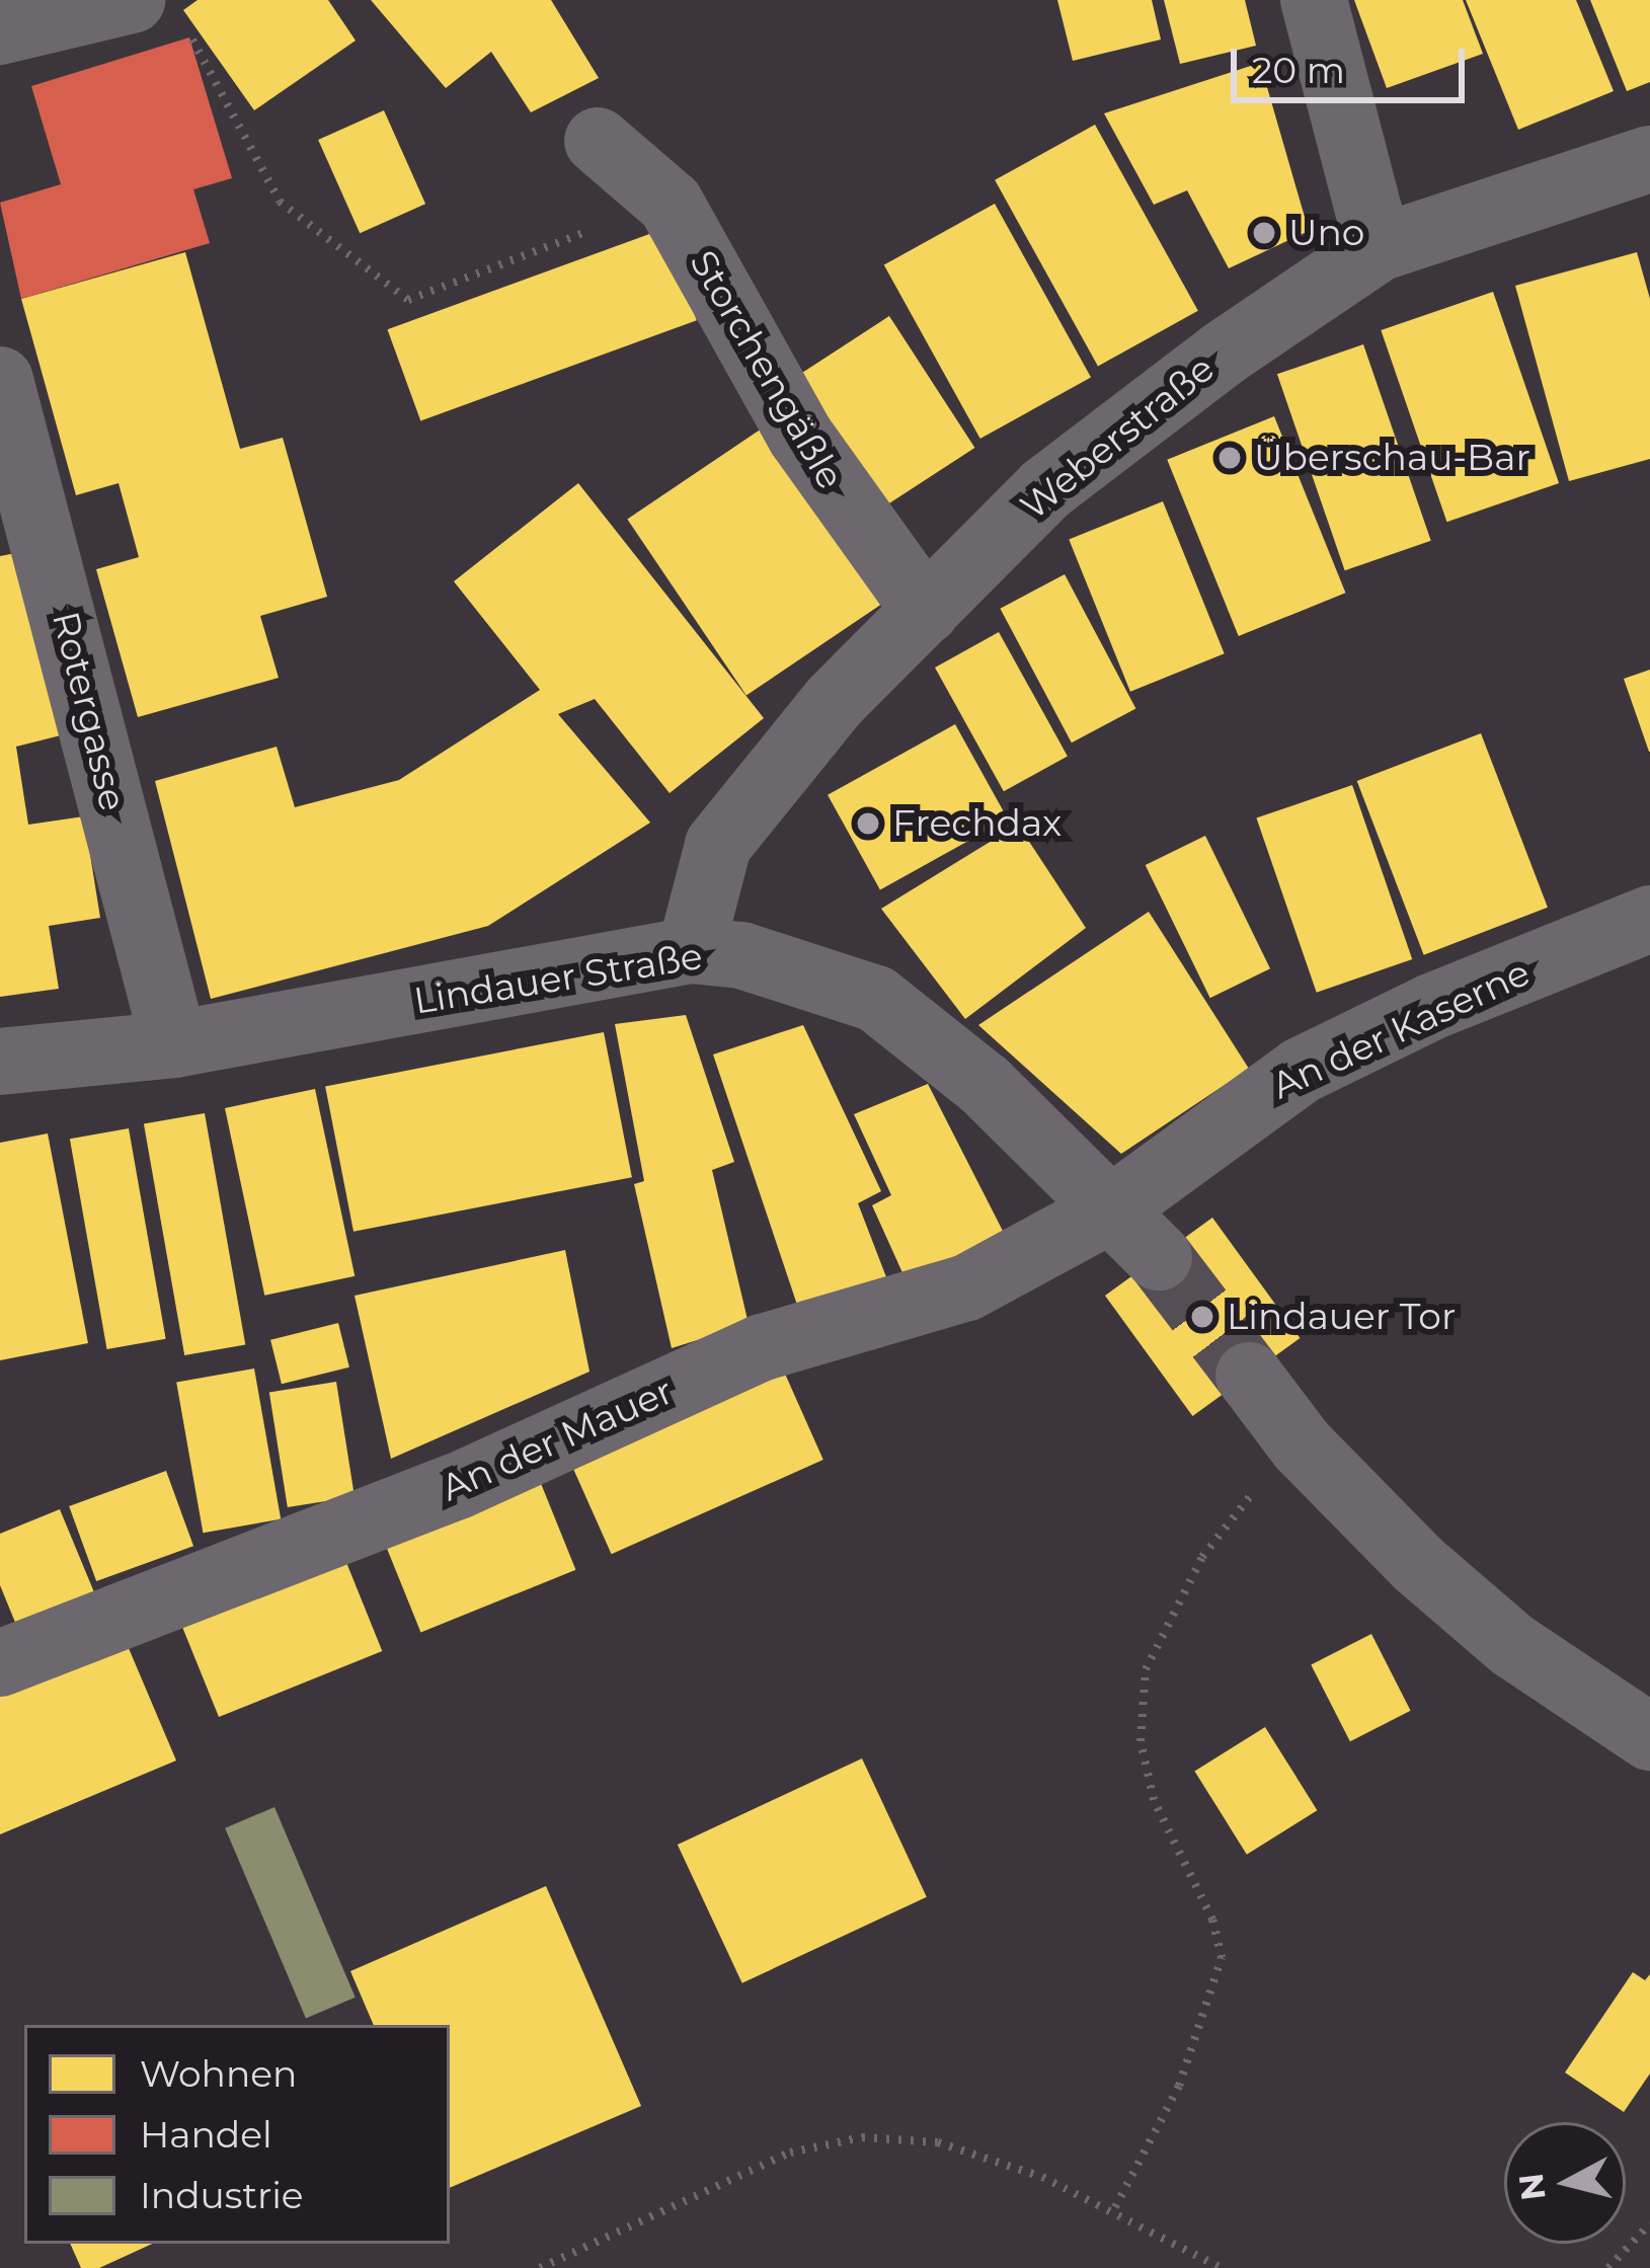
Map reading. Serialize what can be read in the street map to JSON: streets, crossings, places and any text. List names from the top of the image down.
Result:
{
  "streets": {
    "street": [
      "Storchengäßle",
      "Weberstraße",
      "Rotergasse",
      "Lindauer Straße",
      "An der Kaserne",
      "An der Mauer"
    ]
  },
  "crossings": [
    ["Storchengäßle", "Weberstraße"],
    ["Weberstraße", "Lindauer Straße"],
    ["Rotergasse", "Lindauer Straße"],
    ["Lindauer Straße", "An der Kaserne"],
    ["Lindauer Straße", "An der Mauer"],
    ["An der Kaserne", "An der Mauer"]
  ],
  "places": [
    "Uno",
    "Überschau-Bar",
    "Frechdax",
    "Lindauer Tor"
  ],
  "legend": ["Wohnen", "Handel", "Industrie"],
  "scale_bar": "20 m",
  "north": "left"
}
